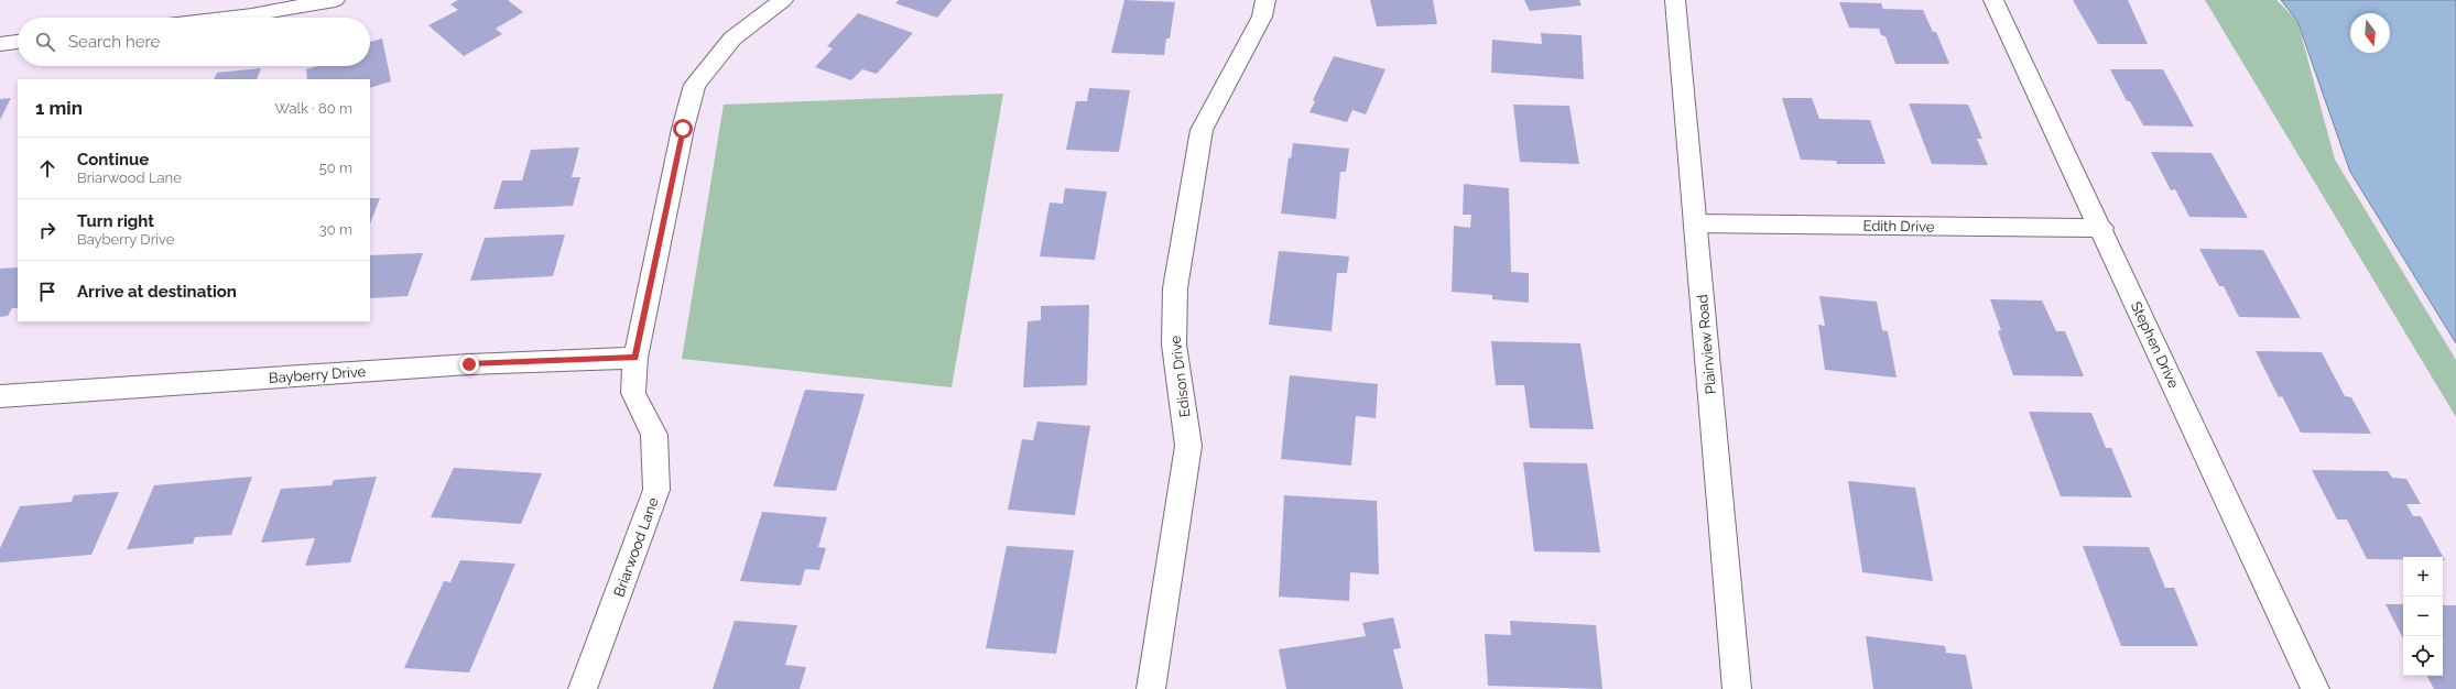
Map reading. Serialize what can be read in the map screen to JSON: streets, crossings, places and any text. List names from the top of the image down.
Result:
{
  "streets": {
    "street": [
      "Edith Drive",
      "Plainview Road",
      "Stephen Drive",
      "Bayberry Drive",
      "Edison Drive",
      "Briarwood Lane"
    ]
  },
  "crossings": [
    ["Edith Drive", "Plainview Road"],
    ["Edith Drive", "Stephen Drive"],
    ["Bayberry Drive", "Briarwood Lane"]
  ],
  "north": "bottom",
  "page": {
    "search": "Search here",
    "heading": ["1 min", "Walk · 80 m"],
    "list": [
      ["Continue", "Briarwood Lane", "50 m"],
      ["Turn right", "Bayberry Drive", "30 m"],
      "Arrive at destination"
    ],
    "map_buttons": ["+", "−"]
  }
}
